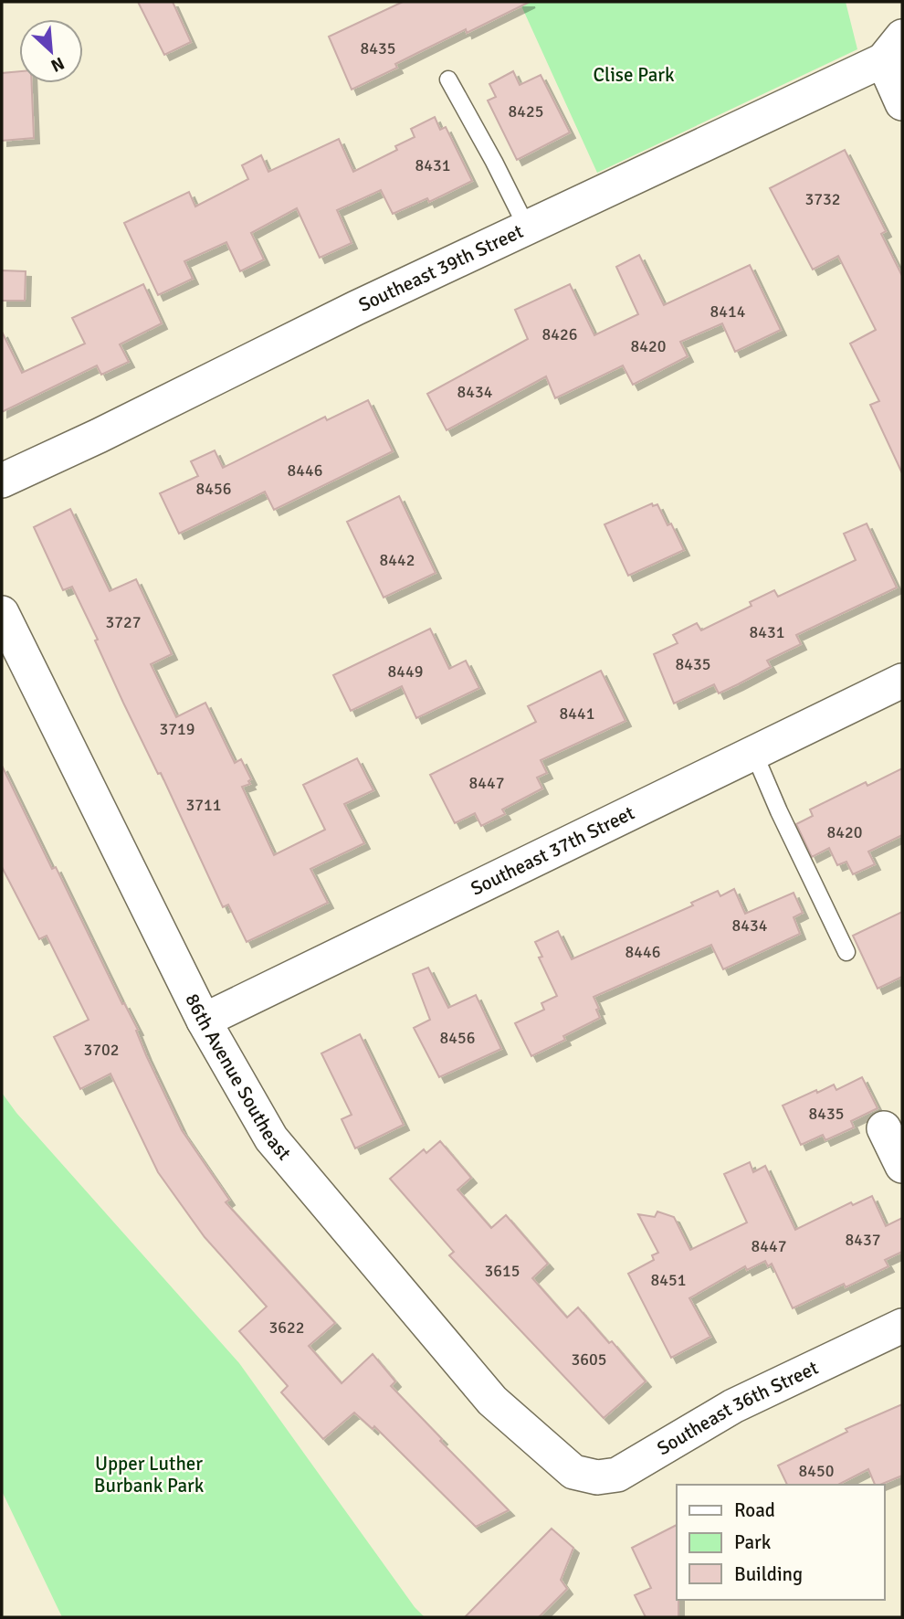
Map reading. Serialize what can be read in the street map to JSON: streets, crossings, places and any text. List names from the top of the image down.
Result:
{
  "streets": {
    "street": [
      "Southeast 39th Street",
      "Southeast 37th Street",
      "86th Avenue Southeast",
      "Southeast 36th Street"
    ]
  },
  "crossings": [
    ["Southeast 37th Street", "86th Avenue Southeast"],
    ["86th Avenue Southeast", "Southeast 36th Street"]
  ],
  "parks": ["Clise Park", "Upper Luther Burbank Park"],
  "house_numbers": [
    "8435",
    "8425",
    "8431",
    "3732",
    "8414",
    "8426",
    "8420",
    "8434",
    "8446",
    "8456",
    "8442",
    "3727",
    "8431",
    "8435",
    "8449",
    "8441",
    "3719",
    "8447",
    "3711",
    "8420",
    "8434",
    "8446",
    "8456",
    "3702",
    "8435",
    "8437",
    "8447",
    "3615",
    "8451",
    "3622",
    "3605",
    "8450"
  ],
  "legend": ["Road", "Park", "Building"],
  "north": "bottom right"
}
